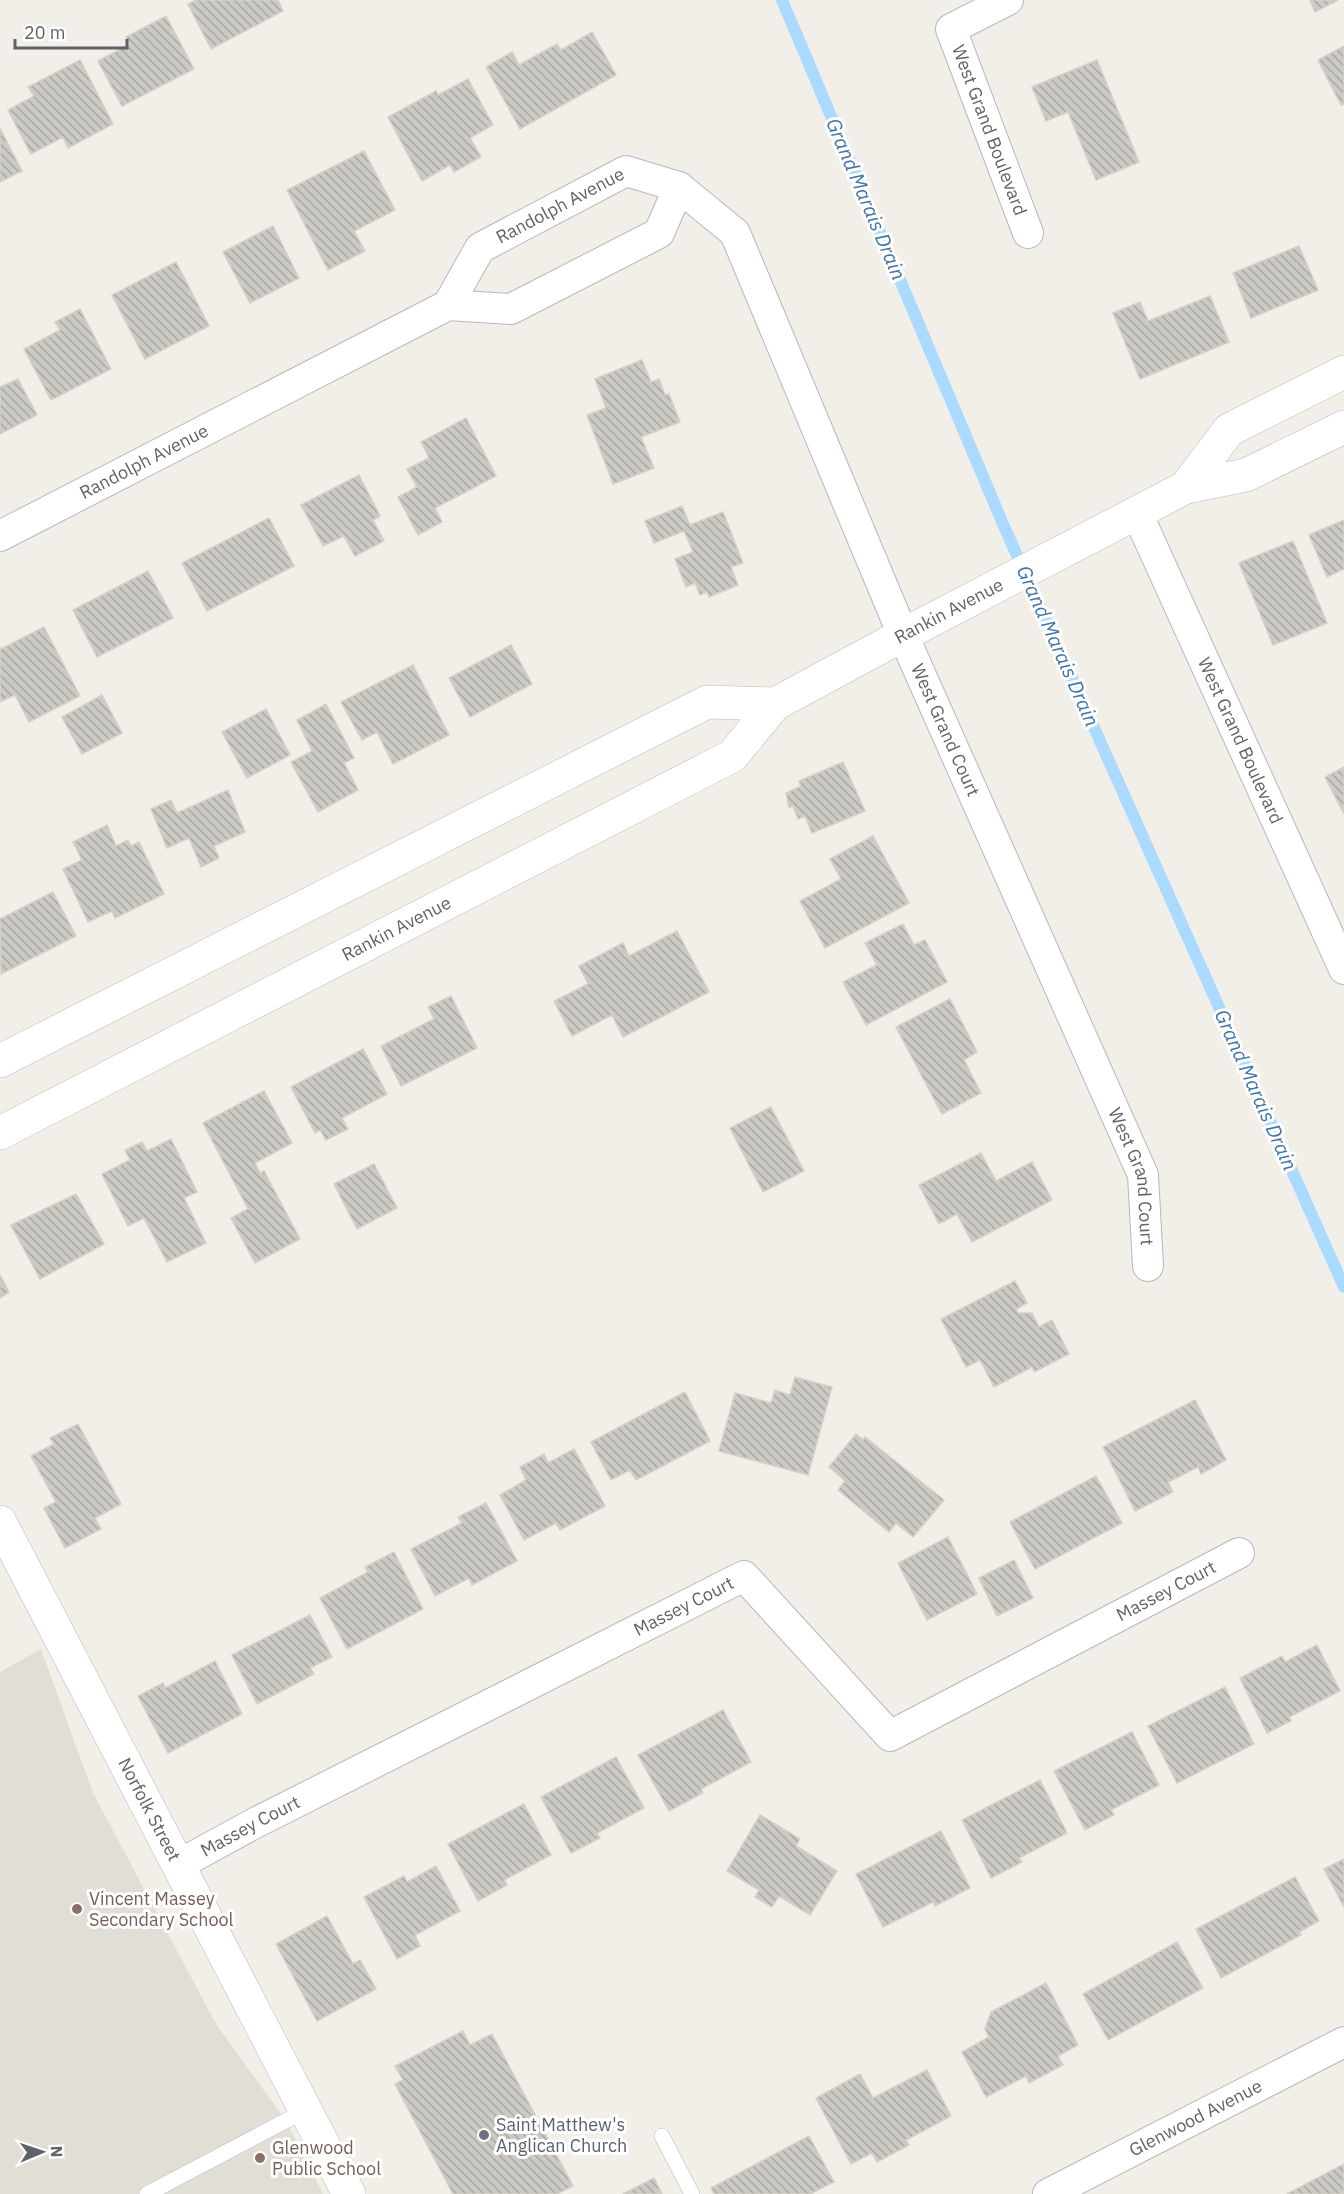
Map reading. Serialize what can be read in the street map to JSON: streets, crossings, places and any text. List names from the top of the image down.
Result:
{
  "streets": {
    "street": [
      "West Grand Boulevard",
      "Randolph Avenue",
      "Rankin Avenue",
      "West Grand Court",
      "Massey Court",
      "Norfolk Street",
      "Glenwood Avenue"
    ]
  },
  "crossings": [
    ["West Grand Boulevard", "Rankin Avenue"],
    ["Randolph Avenue", "West Grand Court"],
    ["Rankin Avenue", "West Grand Court"],
    ["Massey Court", "Norfolk Street"]
  ],
  "water": ["Grand Marais Drain"],
  "places": ["Vincent Massey Secondary School", "Saint Matthew's Anglican Church", "Glenwood Public School"],
  "scale_bar": "20 m",
  "north": "right"
}
